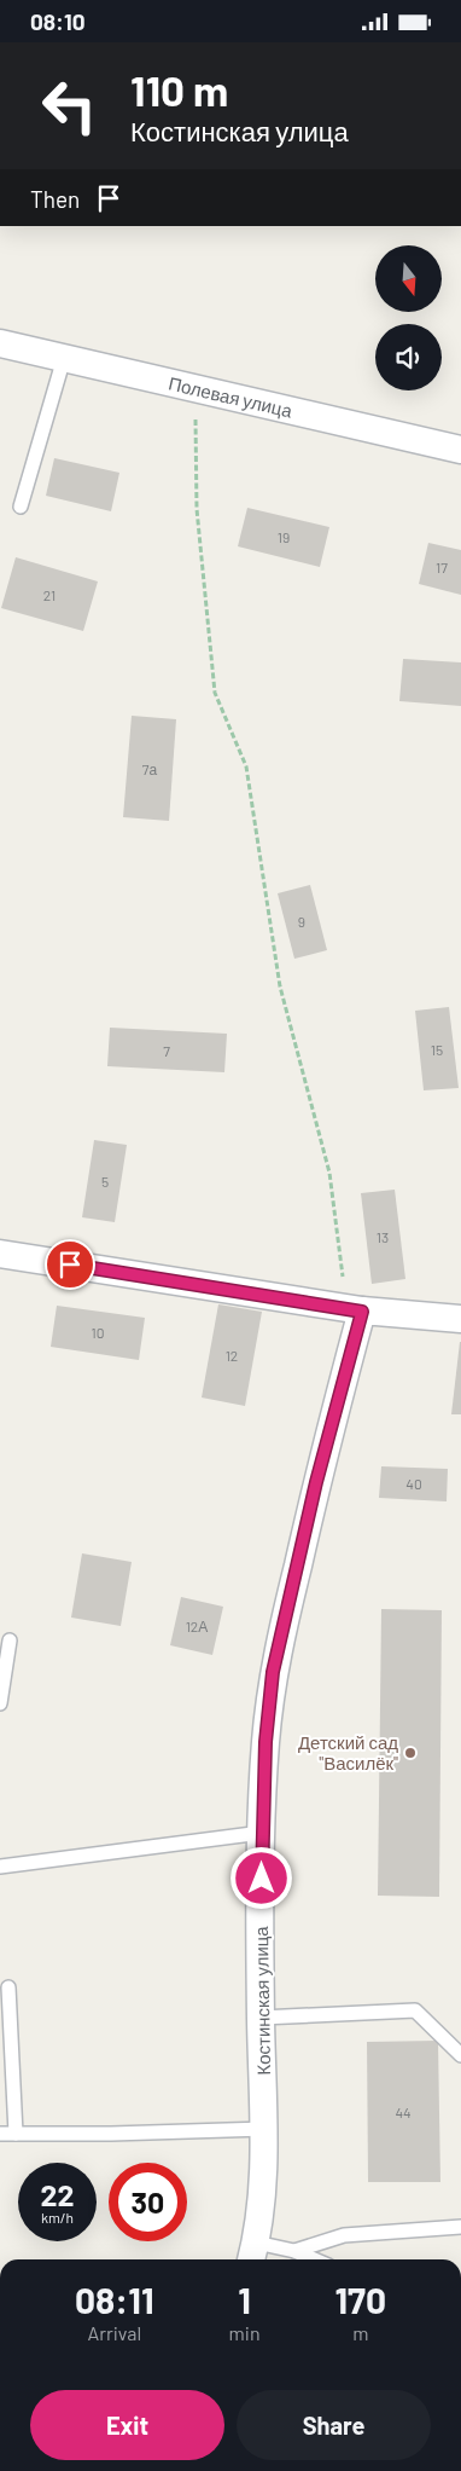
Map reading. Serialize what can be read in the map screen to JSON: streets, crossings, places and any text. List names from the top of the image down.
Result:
{
  "streets": {
    "street": ["Полевая улица", "Костинская улица"]
  },
  "places": ["Детский сад \"Василёк\""],
  "house_numbers": [
    "19",
    "17",
    "21",
    "7а",
    "9",
    "15",
    "7",
    "5",
    "13",
    "10",
    "12",
    "40",
    "12А",
    "44"
  ],
  "north": "bottom",
  "page": {
    "status": "08:10",
    "turn": ["110 m", "Костинская улица"],
    "then": "Then",
    "speed": "22 km/h",
    "limit": "30",
    "eta": [
      "08:11",
      "Arrival",
      "1",
      "min",
      "170",
      "m"
    ],
    "buttons": ["Exit", "Share"]
  }
}
